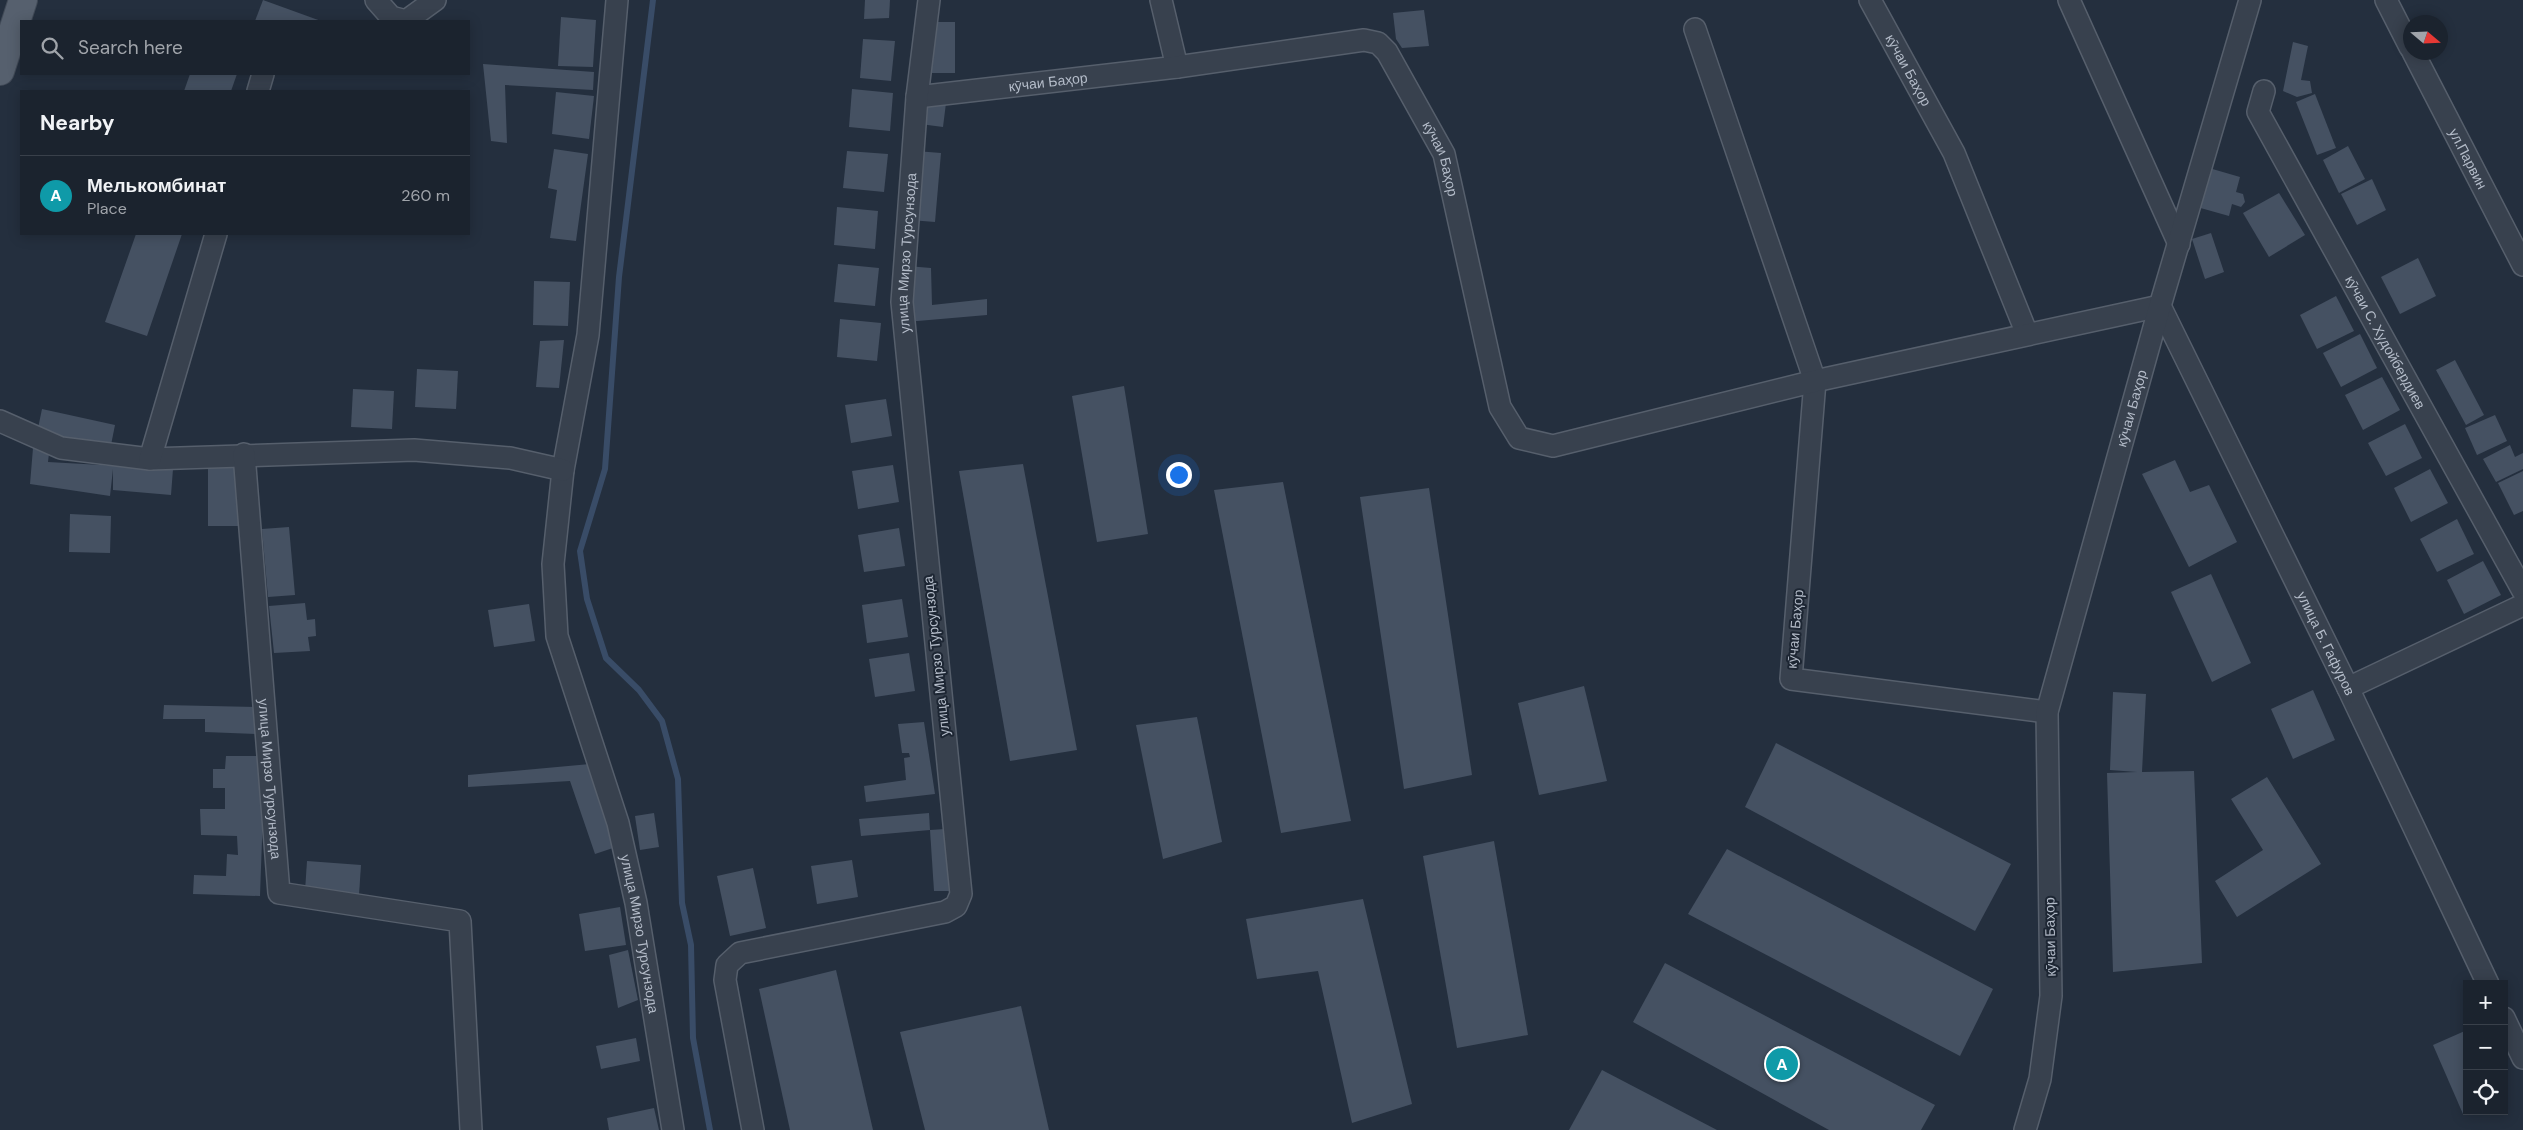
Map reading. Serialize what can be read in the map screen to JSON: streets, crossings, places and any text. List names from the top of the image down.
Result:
{
  "streets": {
    "street": [
      "кӯчаи Баҳор",
      "ул.Парвин",
      "улица Мирзо Турсунзода",
      "кӯчаи С. Худойбердиев",
      "улица Б. Гафуров"
    ]
  },
  "crossings": [
    ["кӯчаи Баҳор", "улица Мирзо Турсунзода"],
    ["кӯчаи Баҳор", "улица Б. Гафуров"]
  ],
  "north": "right",
  "page": {
    "search": "Search here",
    "heading": "Nearby",
    "list": [
      {
        "mark": "A",
        "name": "Мелькомбинат",
        "note": "Place",
        "value": "260 m"
      }
    ],
    "map_buttons": ["+", "−"],
    "pins": "A"
  }
}
